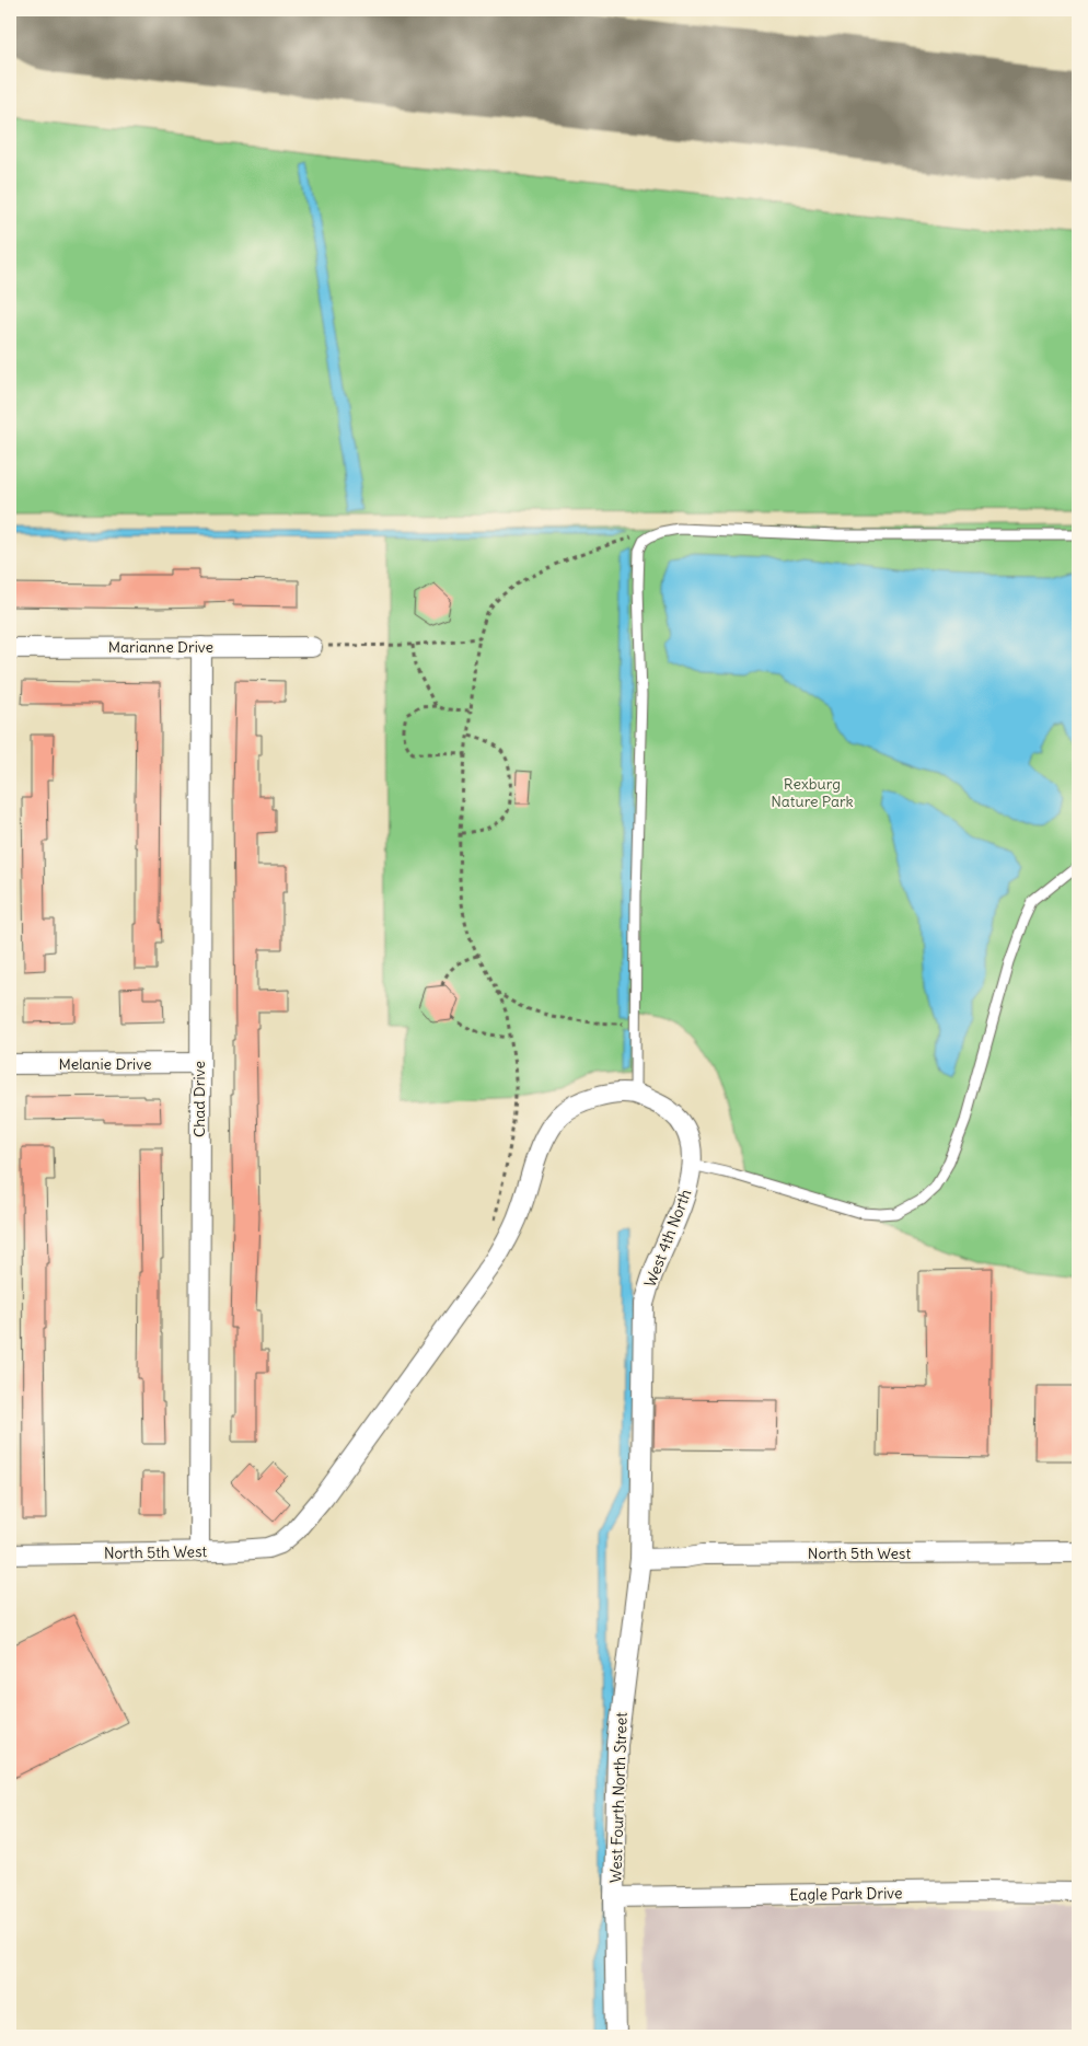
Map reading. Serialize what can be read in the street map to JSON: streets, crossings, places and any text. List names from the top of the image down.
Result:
{
  "streets": {
    "street": [
      "Marianne Drive",
      "Melanie Drive",
      "Chad Drive",
      "West 4th North",
      "North 5th West",
      "West Fourth North Street",
      "Eagle Park Drive"
    ]
  },
  "crossings": [
    ["Marianne Drive", "Chad Drive"],
    ["Melanie Drive", "Chad Drive"],
    ["Chad Drive", "North 5th West"],
    ["West 4th North", "North 5th West"],
    ["West 4th North", "West Fourth North Street"],
    ["North 5th West", "West Fourth North Street"],
    ["West Fourth North Street", "Eagle Park Drive"]
  ],
  "parks": ["Rexburg Nature Park"]
}
